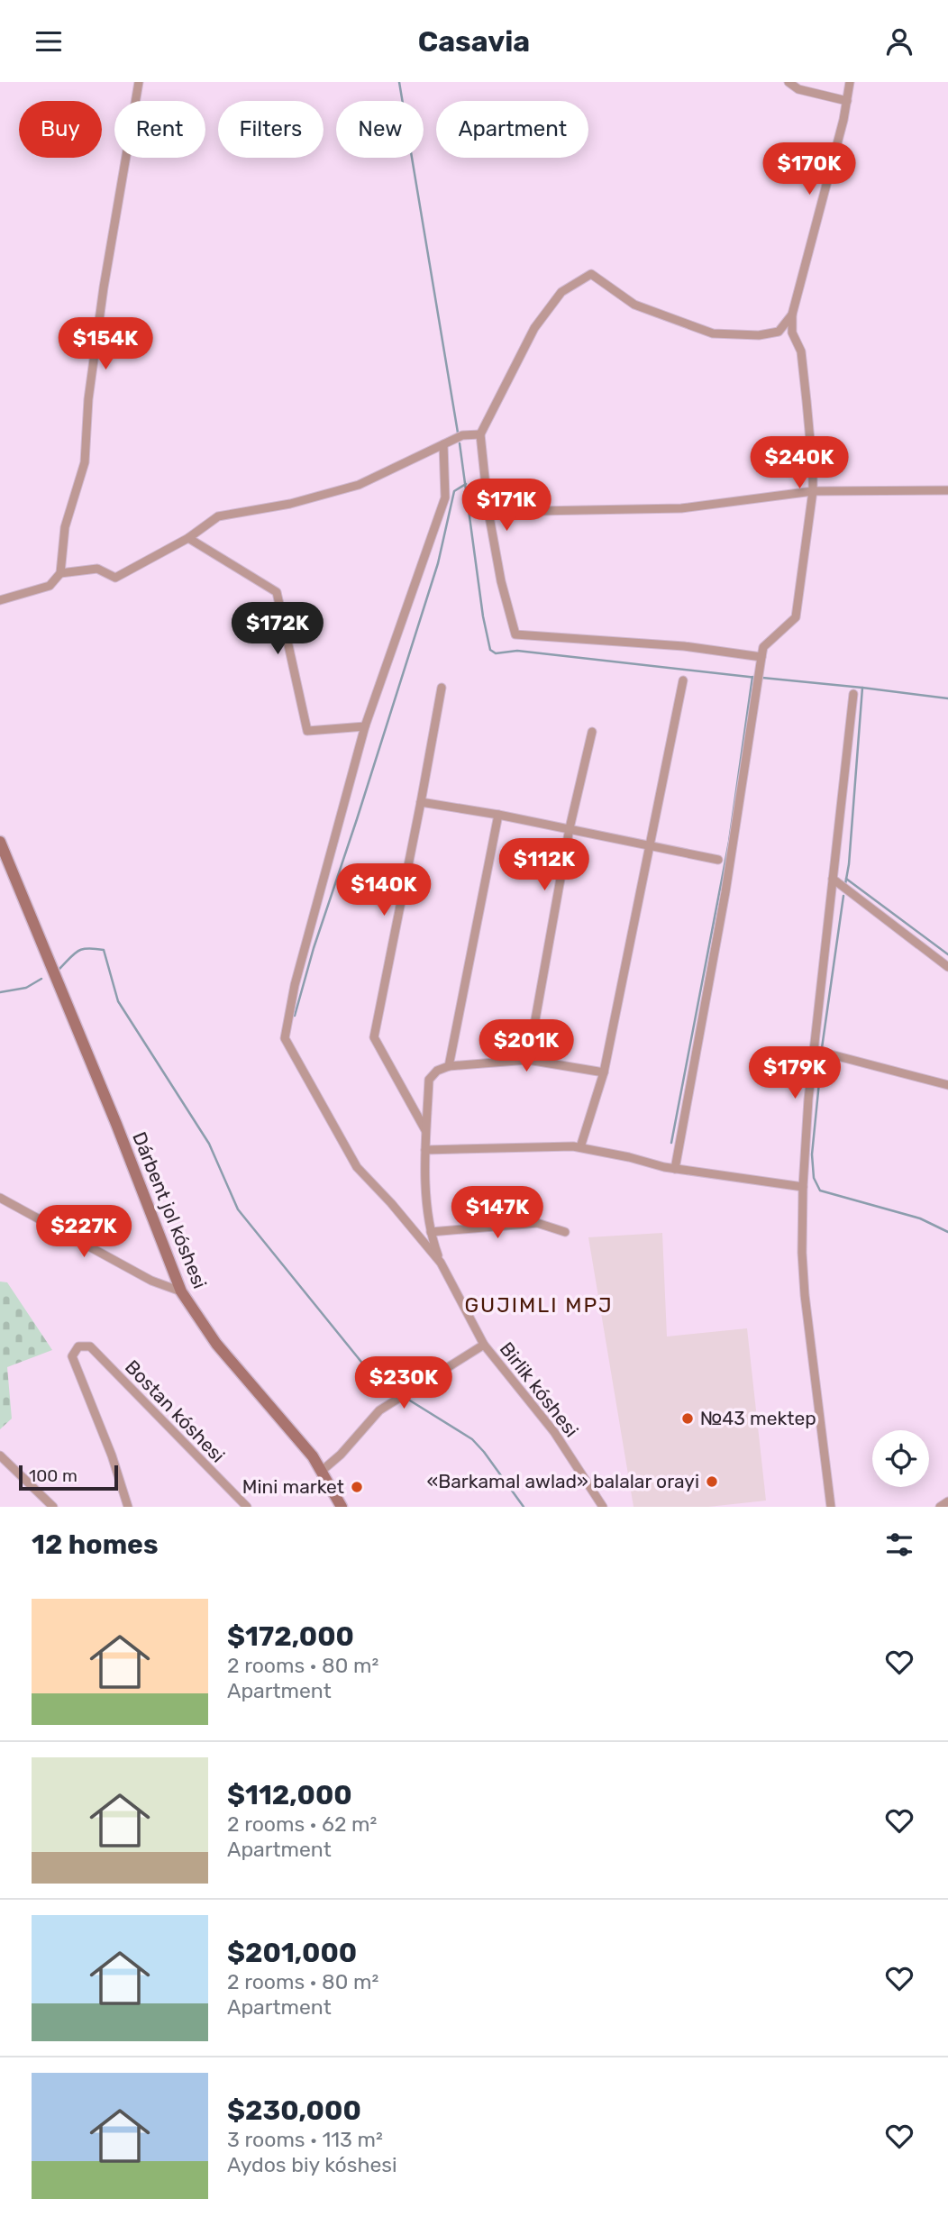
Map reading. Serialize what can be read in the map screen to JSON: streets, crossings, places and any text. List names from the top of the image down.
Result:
{
  "streets": {
    "main road": ["Dárbent jol kóshesi"],
    "street": ["Birlik kóshesi", "Bostan kóshesi"]
  },
  "districts": ["GUJIMLI MPJ"],
  "places": ["№43 mektep", "«Barkamal awlad» balalar orayi", "Mini market"],
  "scale_bar": "100 m",
  "page": {
    "header": "Casavia",
    "chip": [
      "Buy",
      "Rent",
      "Filters",
      "New",
      "Apartment"
    ],
    "price": [
      "$170K",
      "$154K",
      "$240K",
      "$171K",
      "$172K",
      "$112K",
      "$140K",
      "$201K",
      "$179K",
      "$147K",
      "$227K",
      "$230K"
    ],
    "scale": "100 m",
    "heading": "12 homes",
    "list": [
      {
        "name": "$172,000",
        "note": "2 rooms · 80 m² · Apartment"
      },
      {
        "name": "$112,000",
        "note": "2 rooms · 62 m² · Apartment"
      },
      {
        "name": "$201,000",
        "note": "2 rooms · 80 m² · Apartment"
      },
      {
        "name": "$230,000",
        "note": "3 rooms · 113 m² · Aydos biy kóshesi"
      }
    ]
  }
}
